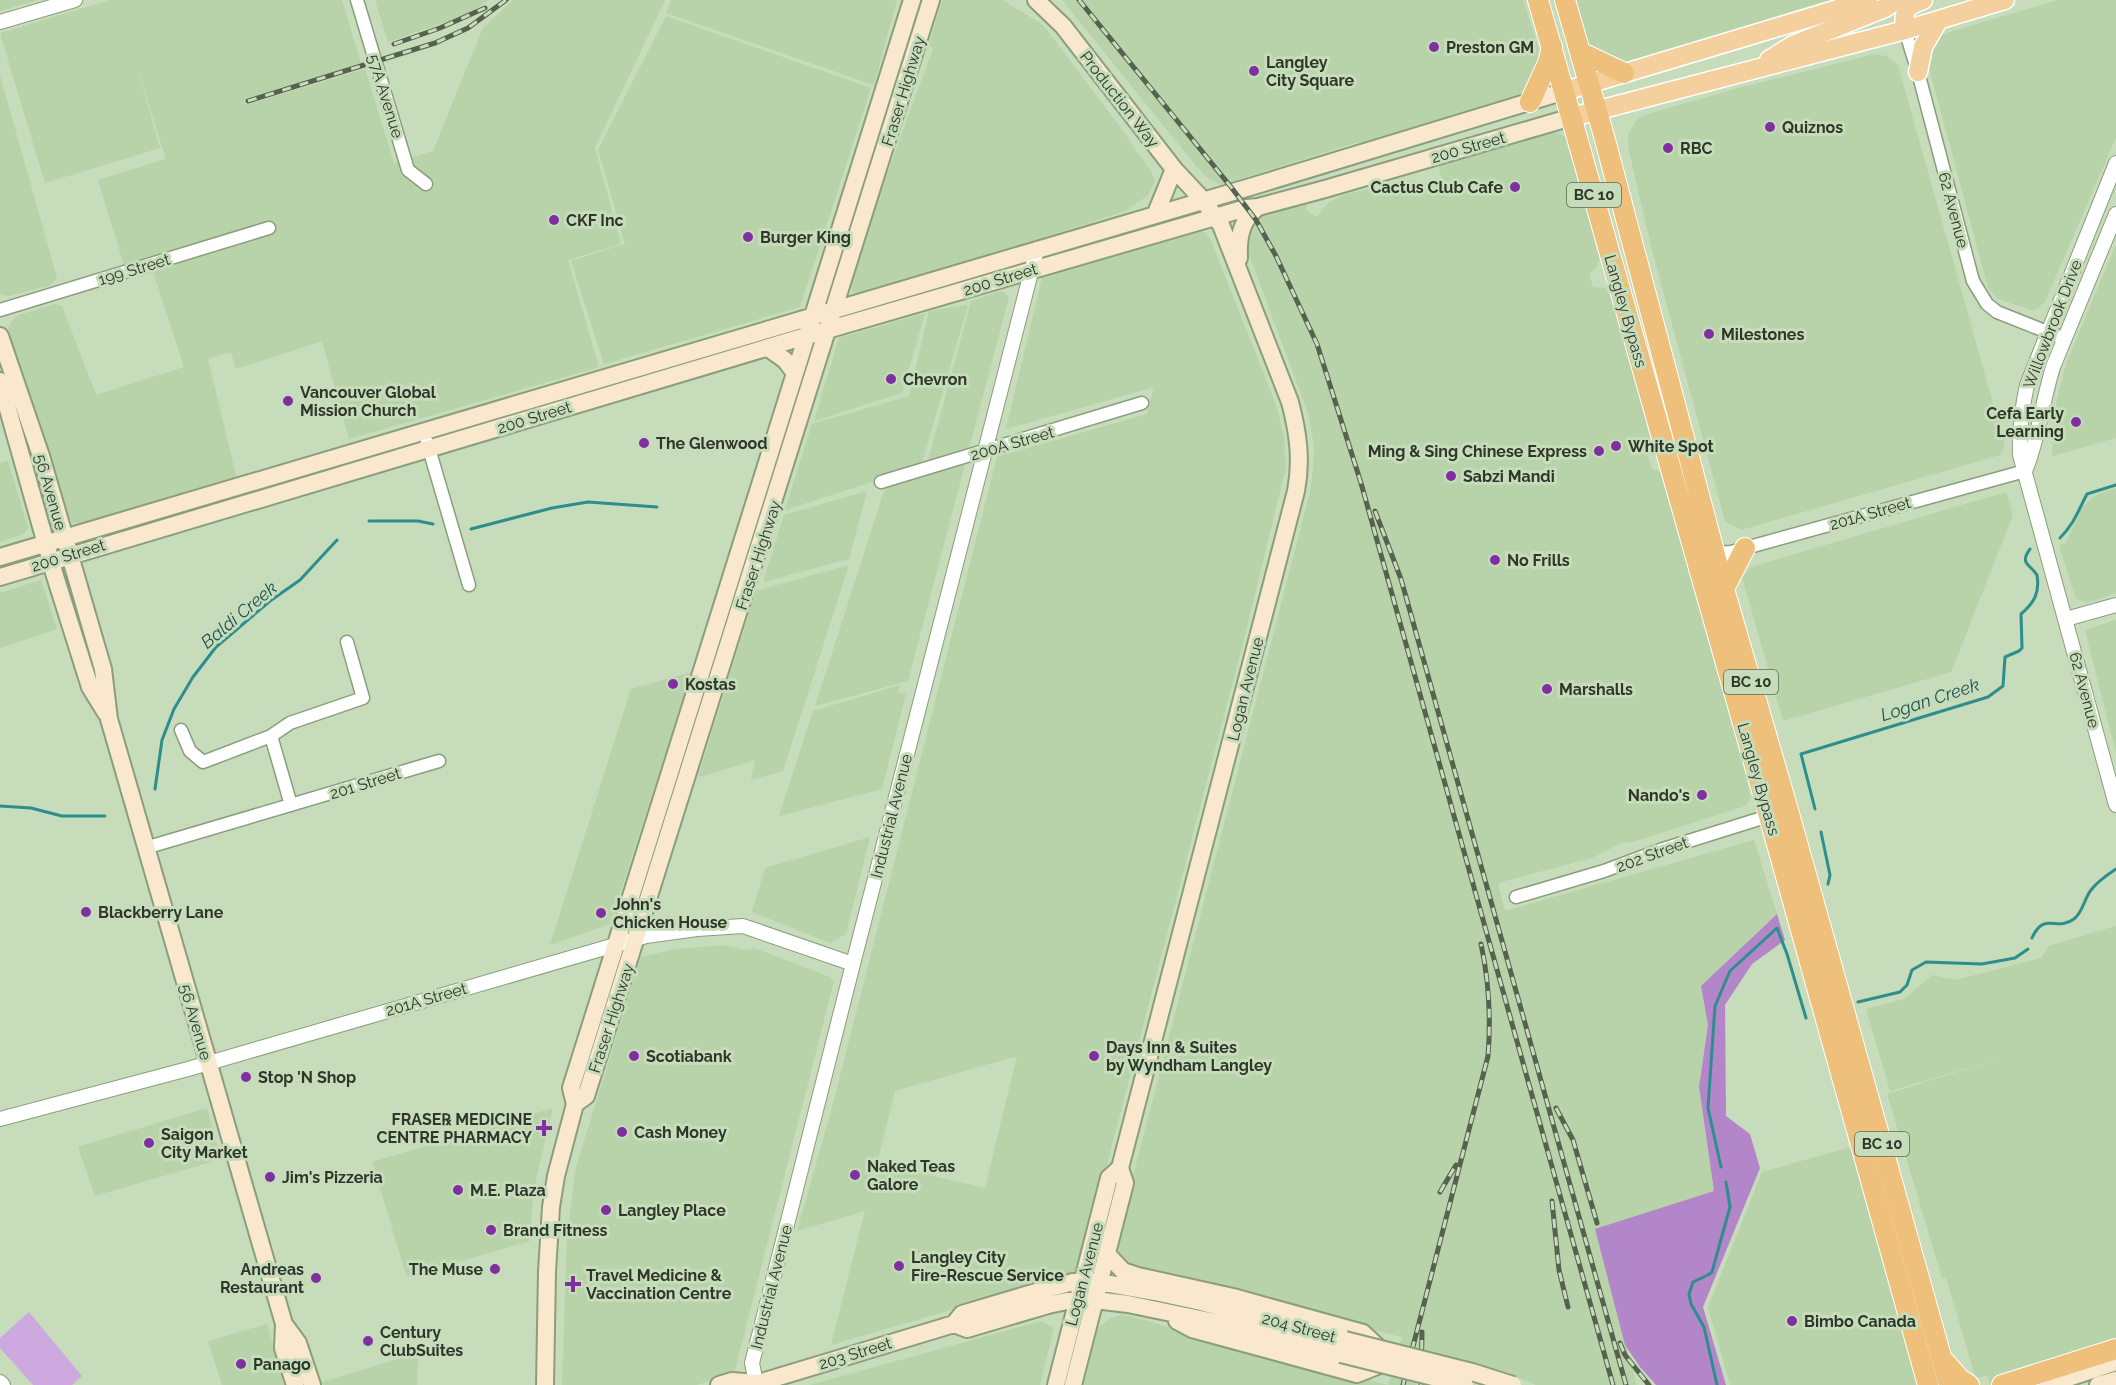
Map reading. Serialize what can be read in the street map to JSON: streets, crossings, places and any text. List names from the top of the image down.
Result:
{
  "streets": {
    "highway": ["BC 10", "Langley Bypass"],
    "main road": [
      "Fraser Highway",
      "Production Way",
      "200 Street",
      "56 Avenue",
      "Logan Avenue",
      "204 Street",
      "203 Street"
    ],
    "street": [
      "57A Avenue",
      "62 Avenue",
      "199 Street",
      "Willowbrook Drive",
      "200A Street",
      "201A Street",
      "201 Street",
      "Industrial Avenue",
      "202 Street"
    ]
  },
  "crossings": [
    ["Fraser Highway", "200 Street"],
    ["Fraser Highway", "201A Street"],
    ["Production Way", "200 Street"],
    ["Production Way", "Logan Avenue"],
    ["200 Street", "62 Avenue"],
    ["200 Street", "Langley Bypass"],
    ["200 Street", "56 Avenue"],
    ["200 Street", "Logan Avenue"],
    ["200 Street", "Industrial Avenue"],
    ["62 Avenue", "Willowbrook Drive"],
    ["62 Avenue", "201A Street"],
    ["Langley Bypass", "201A Street"],
    ["Langley Bypass", "202 Street"],
    ["Willowbrook Drive", "201A Street"],
    ["200A Street", "Industrial Avenue"],
    ["56 Avenue", "201A Street"],
    ["56 Avenue", "201 Street"],
    ["201A Street", "Industrial Avenue"],
    ["Logan Avenue", "204 Street"],
    ["Logan Avenue", "203 Street"],
    ["Industrial Avenue", "203 Street"],
    ["204 Street", "203 Street"]
  ],
  "water": ["Baldi Creek", "Logan Creek"],
  "places": {
    "other": [
      "Preston GM",
      "Langley City Square",
      "Quiznos",
      "RBC",
      "Cactus Club Cafe",
      "CKF Inc",
      "Burger King",
      "Milestones",
      "Chevron",
      "Vancouver Global Mission Church",
      "Cefa Early Learning",
      "The Glenwood",
      "White Spot",
      "Ming & Sing Chinese Express",
      "Sabzi Mandi",
      "No Frills",
      "Kostas",
      "Marshalls",
      "Nando's",
      "Blackberry Lane",
      "John's Chicken House",
      "Scotiabank",
      "Days Inn & Suites by Wyndham Langley",
      "Stop 'N Shop",
      "Cash Money",
      "Saigon City Market",
      "Naked Teas Galore",
      "Jim's Pizzeria",
      "M.E. Plaza",
      "Langley Place",
      "Brand Fitness",
      "Langley City Fire-Rescue Service",
      "The Muse",
      "Andreas Restaurant",
      "Bimbo Canada",
      "Century ClubSuites",
      "Panago"
    ],
    "health": ["FRASE℞ MEDICINE CENTRE PHARMACY", "Travel Medicine & Vaccination Centre"]
  }
}
